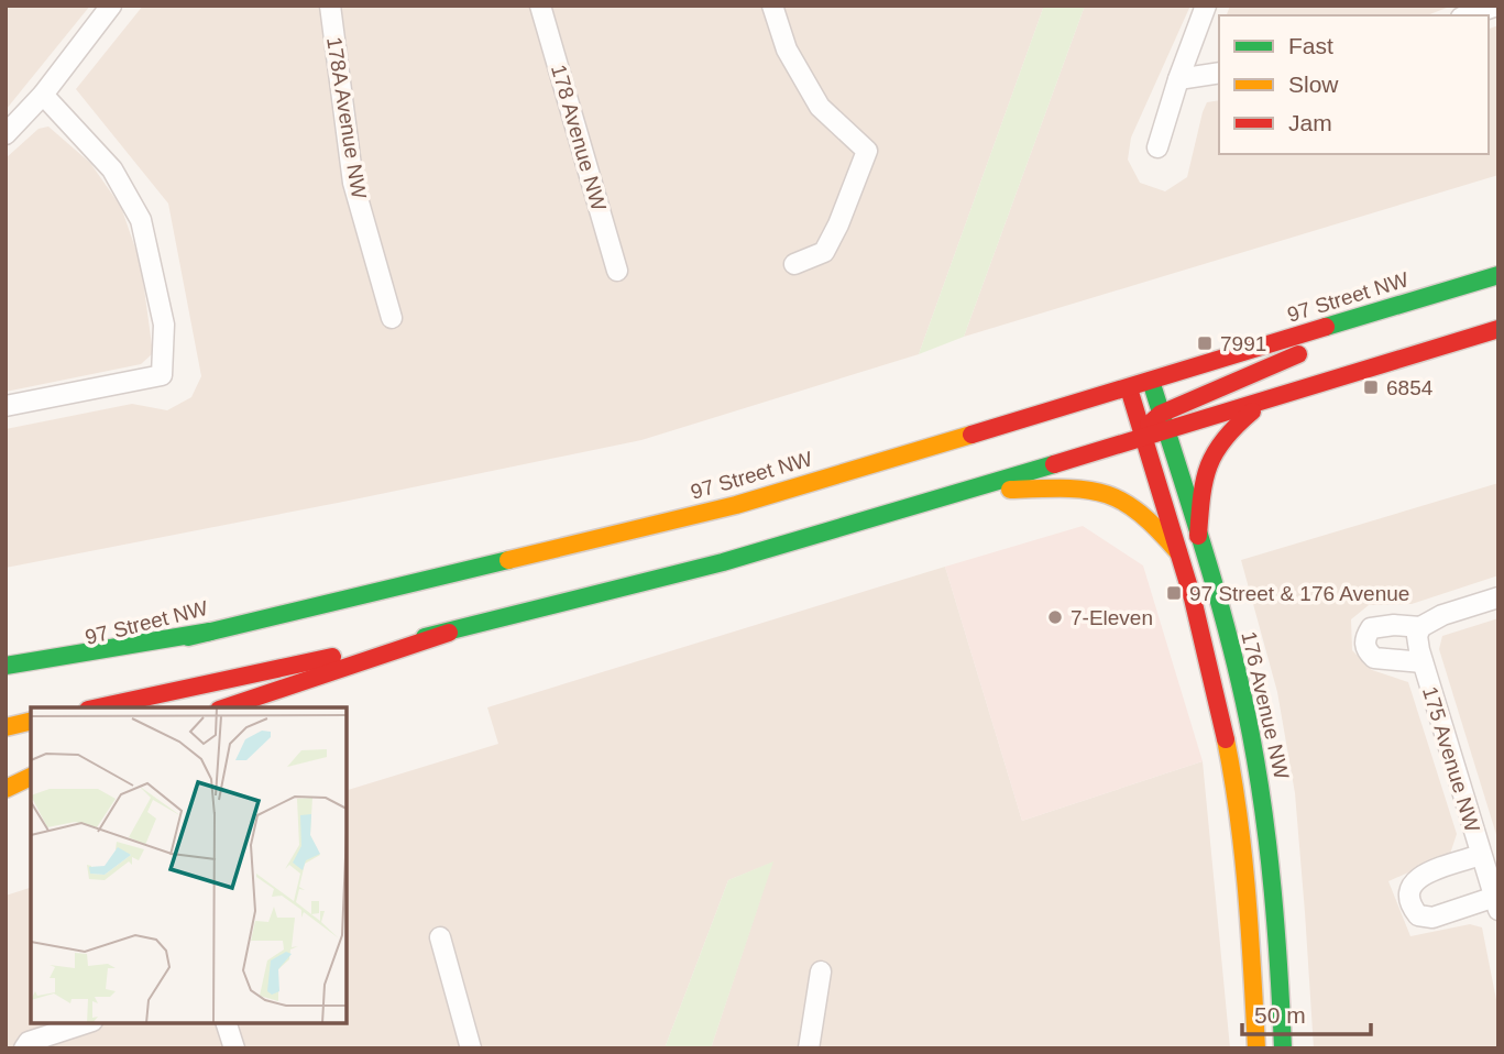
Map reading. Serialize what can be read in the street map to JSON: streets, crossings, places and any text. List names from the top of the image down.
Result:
{
  "streets": {
    "main road": ["97 Street NW", "176 Avenue NW"],
    "street": ["178A Avenue NW", "178 Avenue NW", "175 Avenue NW"]
  },
  "crossings": [
    ["97 Street NW", "176 Avenue NW"]
  ],
  "places": {
    "transit": ["7991", "6854", "97 Street & 176 Avenue"],
    "other": ["7-Eleven"]
  },
  "legend": ["Fast", "Slow", "Jam"],
  "scale_bar": "50 m"
}
